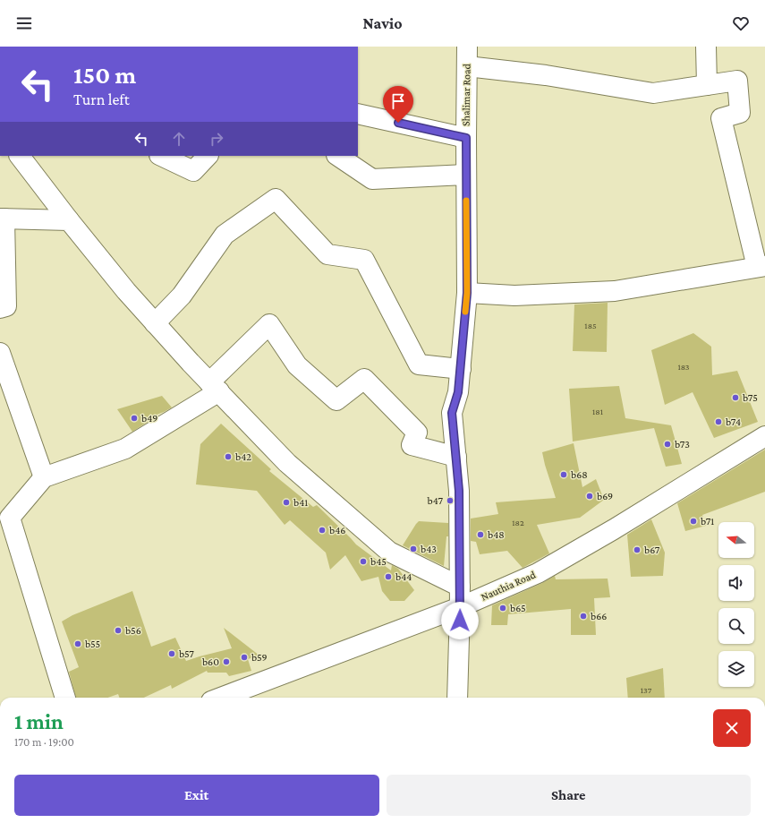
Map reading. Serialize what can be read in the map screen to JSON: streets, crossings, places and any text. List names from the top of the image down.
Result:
{
  "streets": {
    "street": ["Shalimar Road", "Nauthia Road"]
  },
  "crossings": [
    ["Shalimar Road", "Nauthia Road"]
  ],
  "places": [
    "b75",
    "b49",
    "b74",
    "b73",
    "b42",
    "b68",
    "b69",
    "b47",
    "b41",
    "b71",
    "b46",
    "b48",
    "b43",
    "b67",
    "b45",
    "b44",
    "b65",
    "b66",
    "b56",
    "b55",
    "b57",
    "b59",
    "b60"
  ],
  "house_numbers": [
    "185",
    "183",
    "181",
    "182",
    "137"
  ],
  "north": "left",
  "page": {
    "header": "Navio",
    "turn": ["150 m", "Turn left"],
    "heading": ["1 min", "170 m · 19:00"],
    "buttons": ["Exit", "Share"]
  }
}
